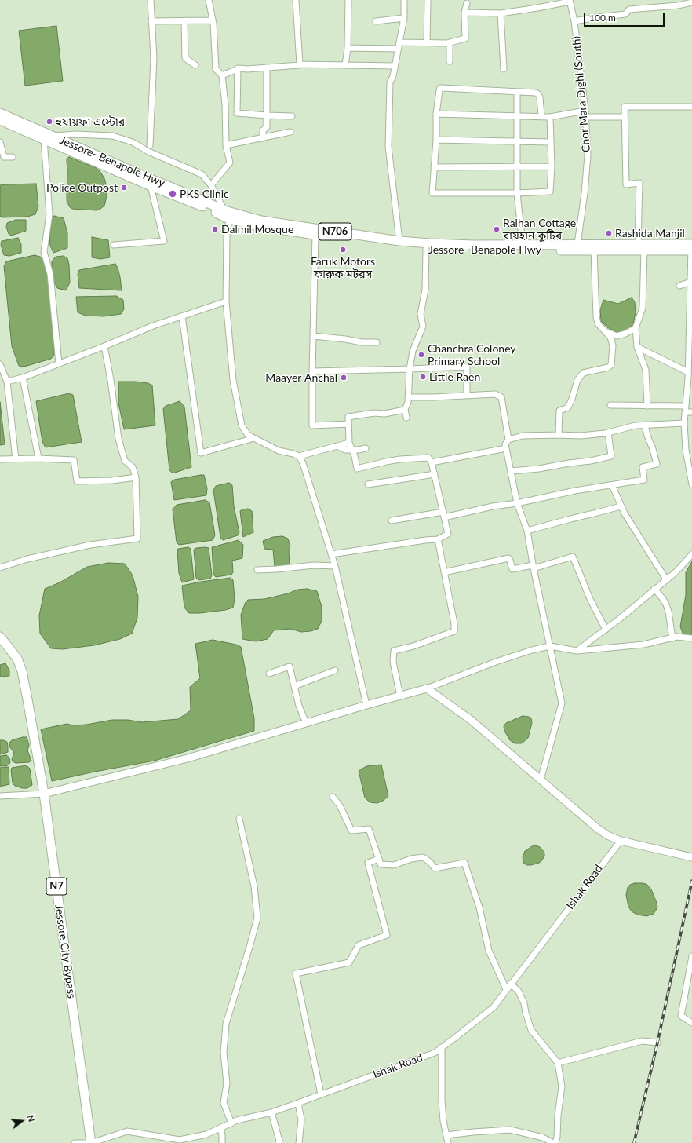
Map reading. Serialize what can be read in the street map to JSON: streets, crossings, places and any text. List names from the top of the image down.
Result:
{
  "streets": {
    "highway": [
      "Jessore- Benapole Hwy",
      "N706",
      "N7",
      "Jessore City Bypass"
    ],
    "street": ["Chor Mara Dighi (South)", "Ishak Road"]
  },
  "crossings": [
    ["Chor Mara Dighi (South)", "Jessore- Benapole Hwy"],
    ["Ishak Road", "Jessore City Bypass"]
  ],
  "places": [
    "হুযায়ফা এস্টোর",
    "Police Outpost",
    "PKS Clinic",
    "Dalmil Mosque",
    "Raihan Cottage রায়হান কুটির",
    "Rashida Manjil",
    "Faruk Motors ফারুক মটরস",
    "Chanchra Coloney Primary School",
    "Little Raen",
    "Maayer Anchal"
  ],
  "scale_bar": "100 m",
  "north": "right"
}
